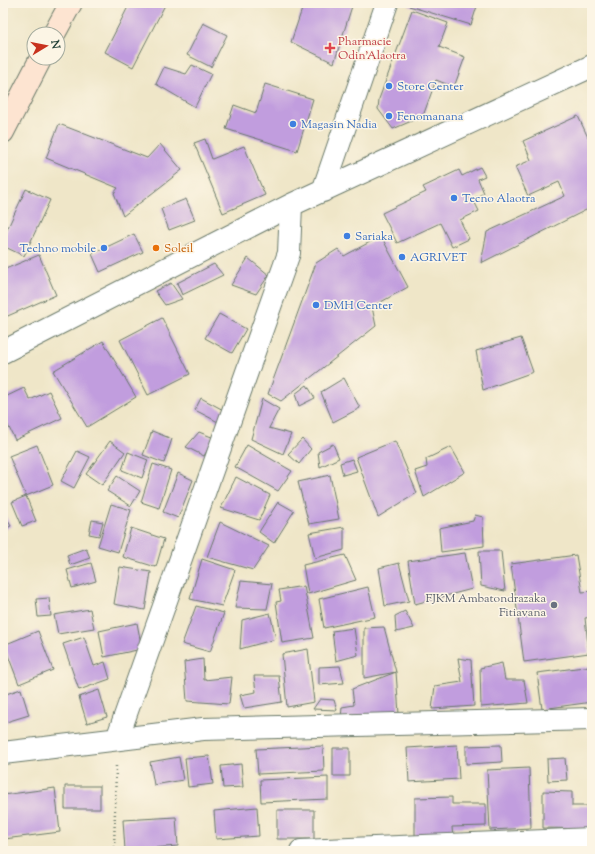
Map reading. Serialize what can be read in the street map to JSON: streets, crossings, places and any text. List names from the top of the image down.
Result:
{
  "places": {
    "health": ["Pharmacie Odin'Alaotra"],
    "other": [
      "Store Center",
      "Fenomanana",
      "Magasin Nadia",
      "Tecno Alaotra",
      "Sariaka",
      "Techno mobile",
      "Soleil",
      "AGRIVET",
      "DMH Center",
      "FJKM Ambatondrazaka Fitiavana"
    ]
  },
  "north": "right"
}
